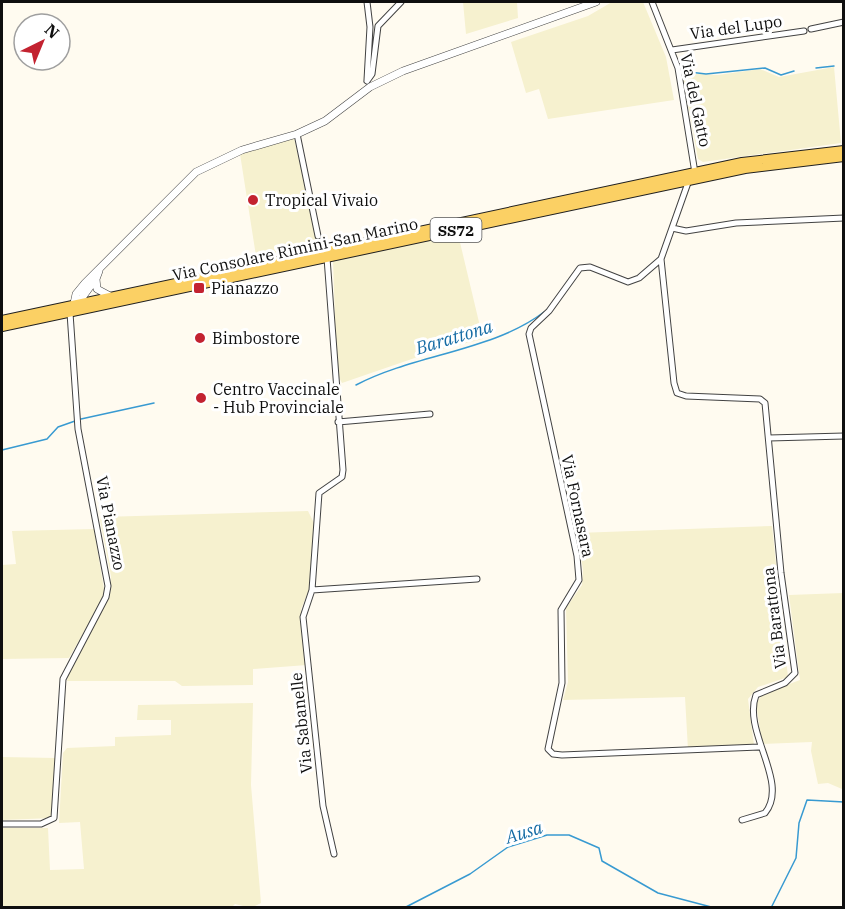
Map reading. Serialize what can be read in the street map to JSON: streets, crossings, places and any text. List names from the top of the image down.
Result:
{
  "streets": {
    "main road": ["SS72", "Via Consolare Rimini-San Marino"],
    "street": [
      "Via del Lupo",
      "Via del Gatto",
      "Via Fornasara",
      "Via Pianazzo",
      "Via Barattona",
      "Via Sabanelle"
    ]
  },
  "crossings": [
    ["Via del Lupo", "Via del Gatto"],
    ["Via del Gatto", "Via Consolare Rimini-San Marino"],
    ["Via del Gatto", "Via Barattona"],
    ["Via Consolare Rimini-San Marino", "Via Pianazzo"],
    ["Via Consolare Rimini-San Marino", "Via Barattona"],
    ["Via Consolare Rimini-San Marino", "Via Sabanelle"],
    ["Via Fornasara", "Via Barattona"]
  ],
  "water": ["Barattona", "Ausa"],
  "places": {
    "other": ["Tropical Vivaio", "Bimbostore", "Centro Vaccinale - Hub Provinciale"],
    "transit": ["Pianazzo"]
  },
  "north": "top right"
}
